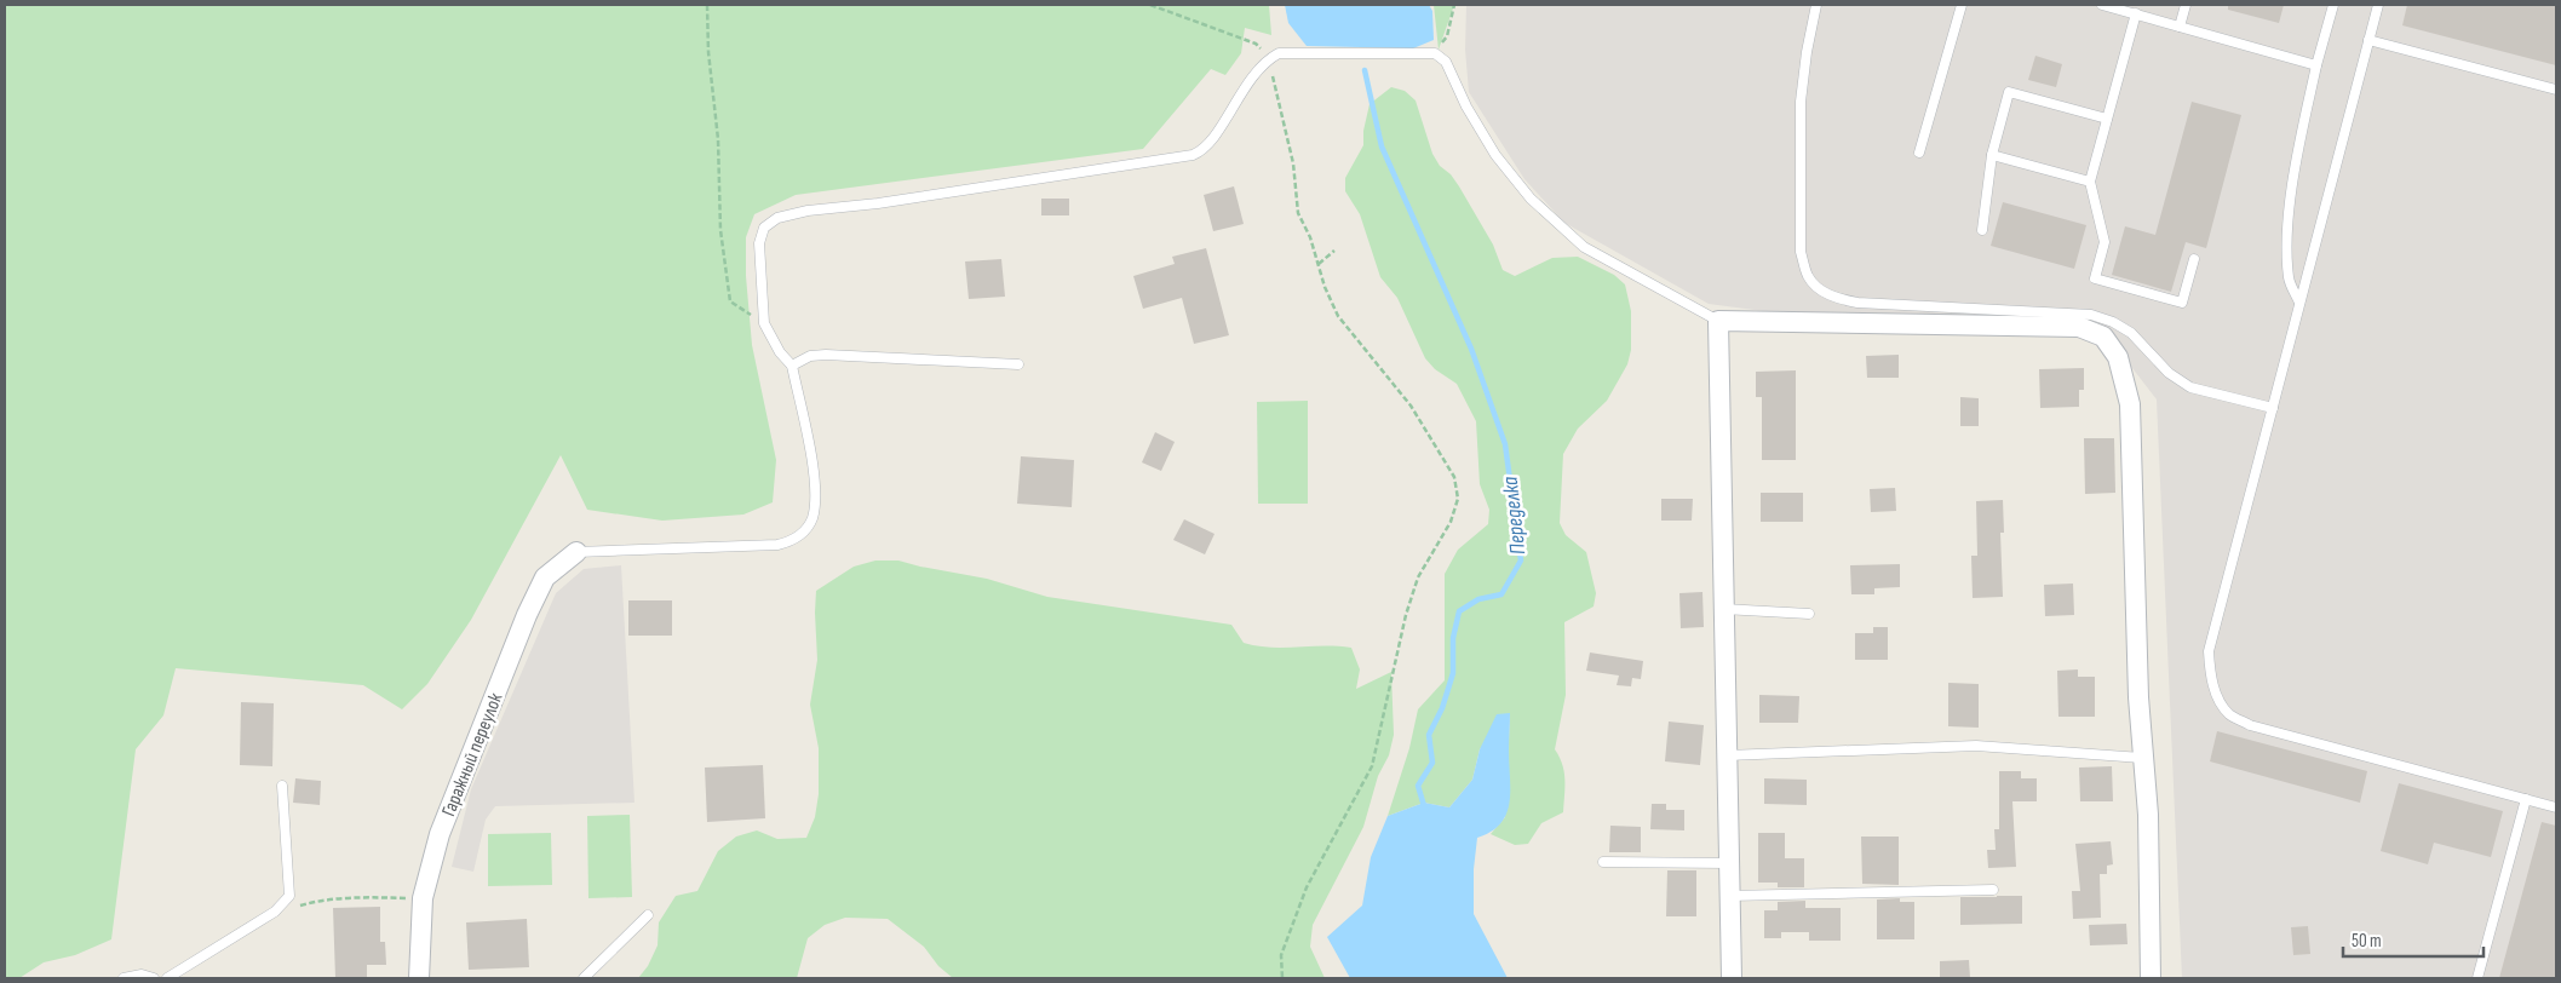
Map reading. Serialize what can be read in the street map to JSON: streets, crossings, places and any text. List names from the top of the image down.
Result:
{
  "streets": {
    "street": ["Гаражный переулок"]
  },
  "water": ["Переделка"],
  "scale_bar": "50 m"
}
